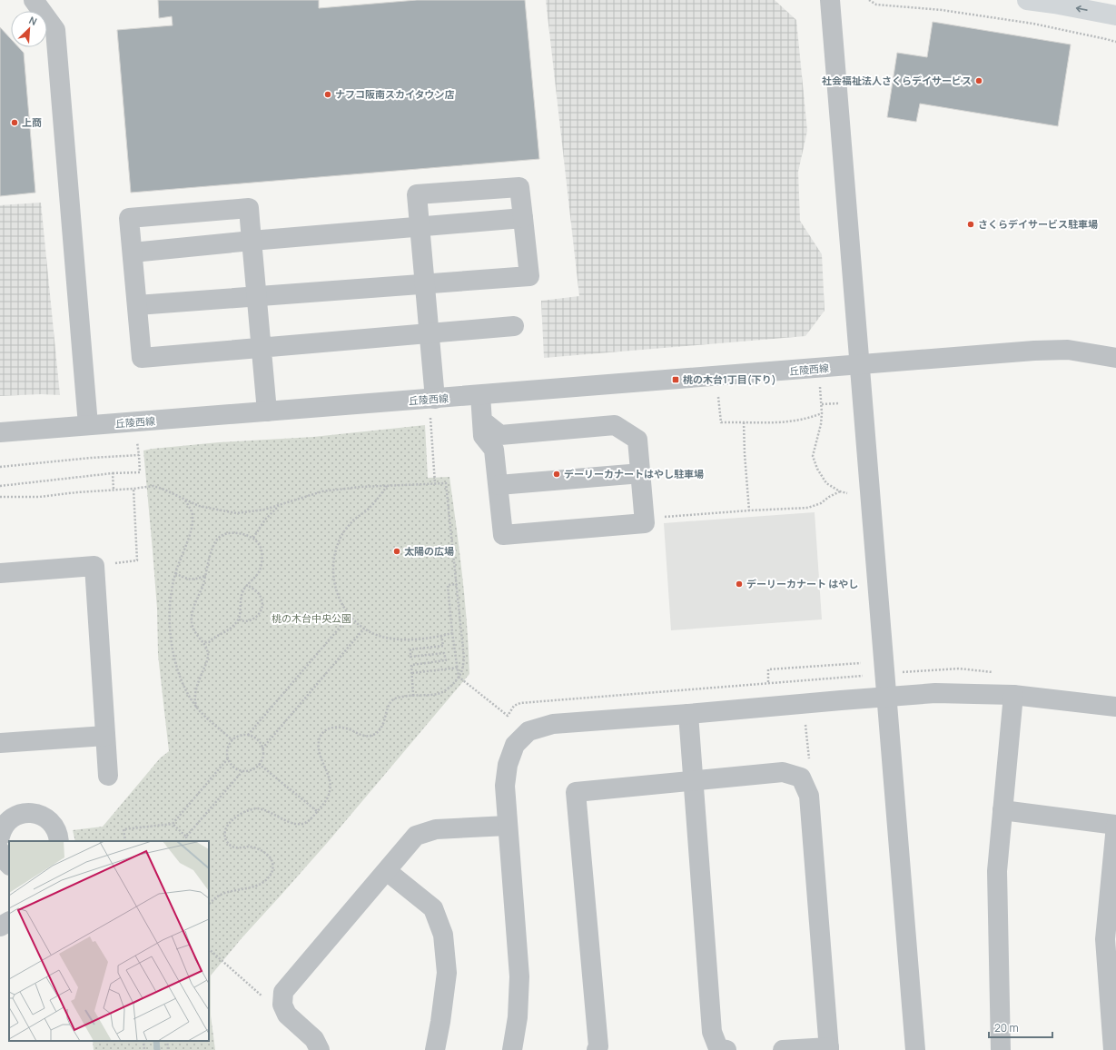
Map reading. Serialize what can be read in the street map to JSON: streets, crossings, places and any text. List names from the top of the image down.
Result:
{
  "streets": {
    "street": ["丘陵西線"]
  },
  "parks": ["桃の木台中央公園"],
  "places": {
    "other": [
      "社会福祉法人さくらデイサービス",
      "ナフコ阪南スカイタウン店",
      "上商",
      "さくらデイサービス駐車場",
      "デーリーカナートはやし駐車場",
      "太陽の広場",
      "デーリーカナート はやし"
    ],
    "transit": ["桃の木台1丁目(下り)"]
  },
  "scale_bar": "20 m",
  "north": "top right"
}
